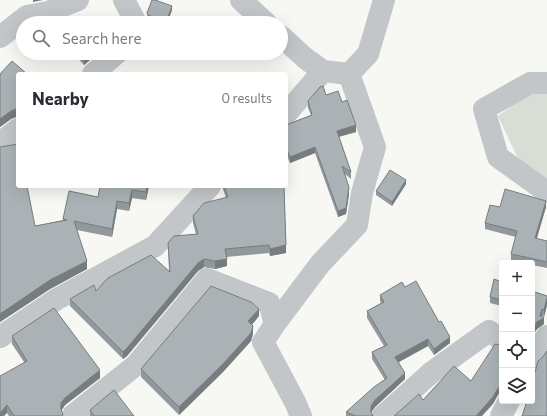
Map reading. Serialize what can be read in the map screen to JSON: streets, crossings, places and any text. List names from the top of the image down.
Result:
{
  "page": {
    "search": "Search here",
    "heading": ["Nearby", "0 results"],
    "map_buttons": ["+", "−"]
  }
}
